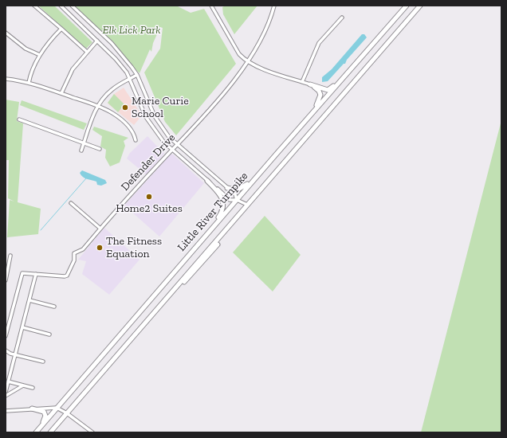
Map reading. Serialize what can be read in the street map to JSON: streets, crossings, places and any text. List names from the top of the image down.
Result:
{
  "streets": {
    "highway": ["Little River Turnpike"],
    "street": ["Defender Drive"]
  },
  "parks": ["Elk Lick Park"],
  "places": ["Marie Curie School", "Home2 Suites", "The Fitness Equation"]
}
